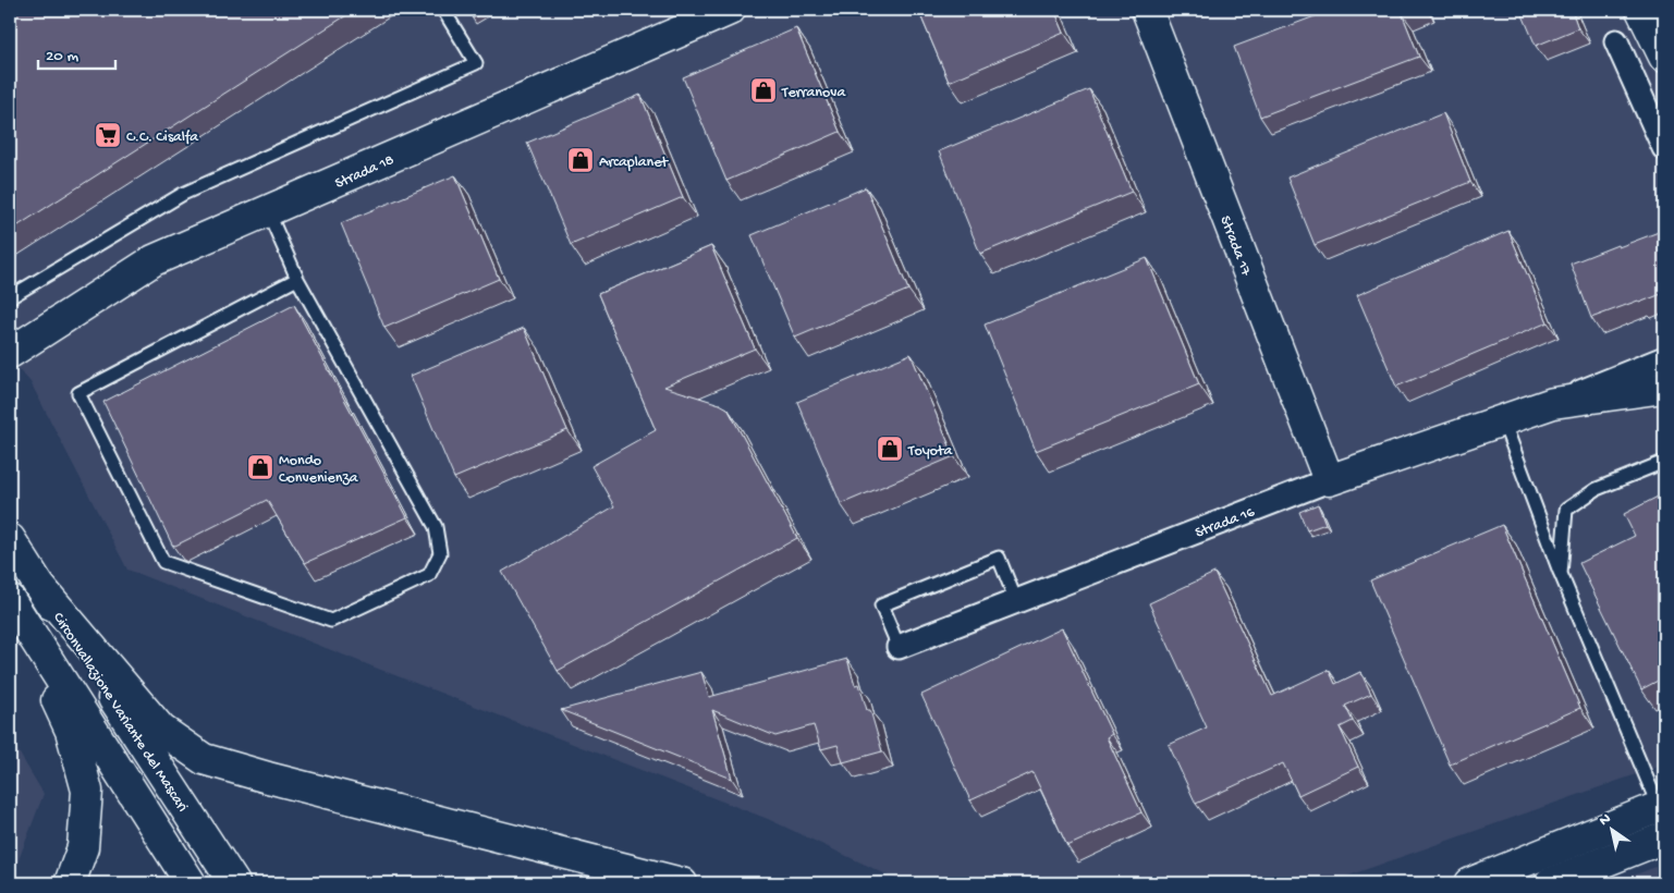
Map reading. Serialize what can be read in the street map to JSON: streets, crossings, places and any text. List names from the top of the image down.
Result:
{
  "streets": {
    "main road": [
      "Strada 18",
      "Strada 17",
      "Strada 16",
      "Circonvallazione Variante del Mascari"
    ]
  },
  "crossings": [
    ["Strada 17", "Strada 16"]
  ],
  "places": {
    "shop": [
      "Terranova",
      "Arcaplanet",
      "Toyota",
      "Mondo Convenienza"
    ],
    "supermarket": ["C.C. Cisalfa"]
  },
  "scale_bar": "20 m",
  "north": "top left"
}
